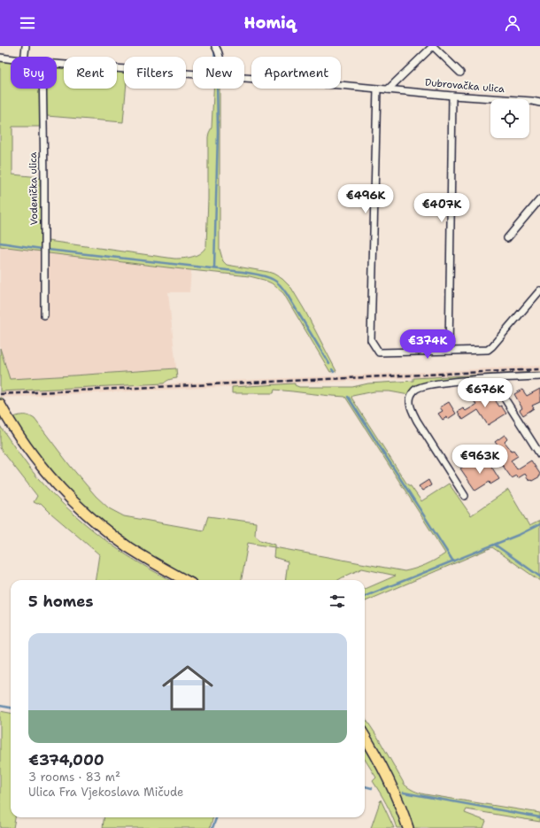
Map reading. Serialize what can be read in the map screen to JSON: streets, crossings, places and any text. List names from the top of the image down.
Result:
{
  "streets": {
    "street": ["Dubrovačka ulica", "Vodenička ulica"]
  },
  "page": {
    "header": "Homiq",
    "chip": [
      "Buy",
      "Rent",
      "Filters",
      "New",
      "Apartment"
    ],
    "price": [
      "€496K",
      "€407K",
      "€374K",
      "€676K",
      "€963K"
    ],
    "heading": "5 homes",
    "list": [
      {
        "name": "€374,000",
        "note": "3 rooms · 83 m² · Ulica Fra Vjekoslava Mičude"
      }
    ]
  }
}
